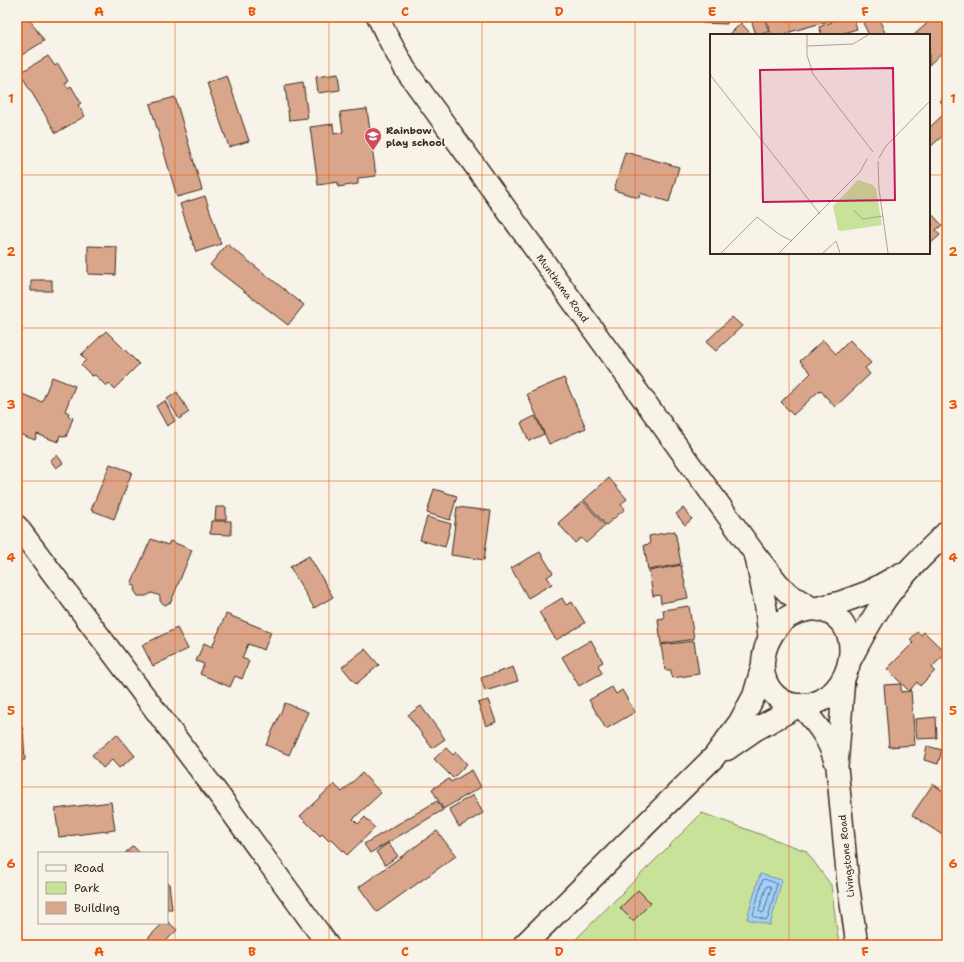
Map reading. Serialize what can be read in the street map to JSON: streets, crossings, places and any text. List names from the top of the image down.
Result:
{
  "streets": {
    "street": ["Munthama Road", "Livingstone Road"]
  },
  "crossings": [
    ["Munthama Road", "Livingstone Road"]
  ],
  "places": {
    "school or university": ["Rainbow play school"]
  },
  "legend": ["Road", "Park", "Building"],
  "grid": {
    "columns": [
      "A",
      "B",
      "C",
      "D",
      "E",
      "F"
    ],
    "rows": [
      "1",
      "2",
      "3",
      "4",
      "5",
      "6"
    ]
  }
}
